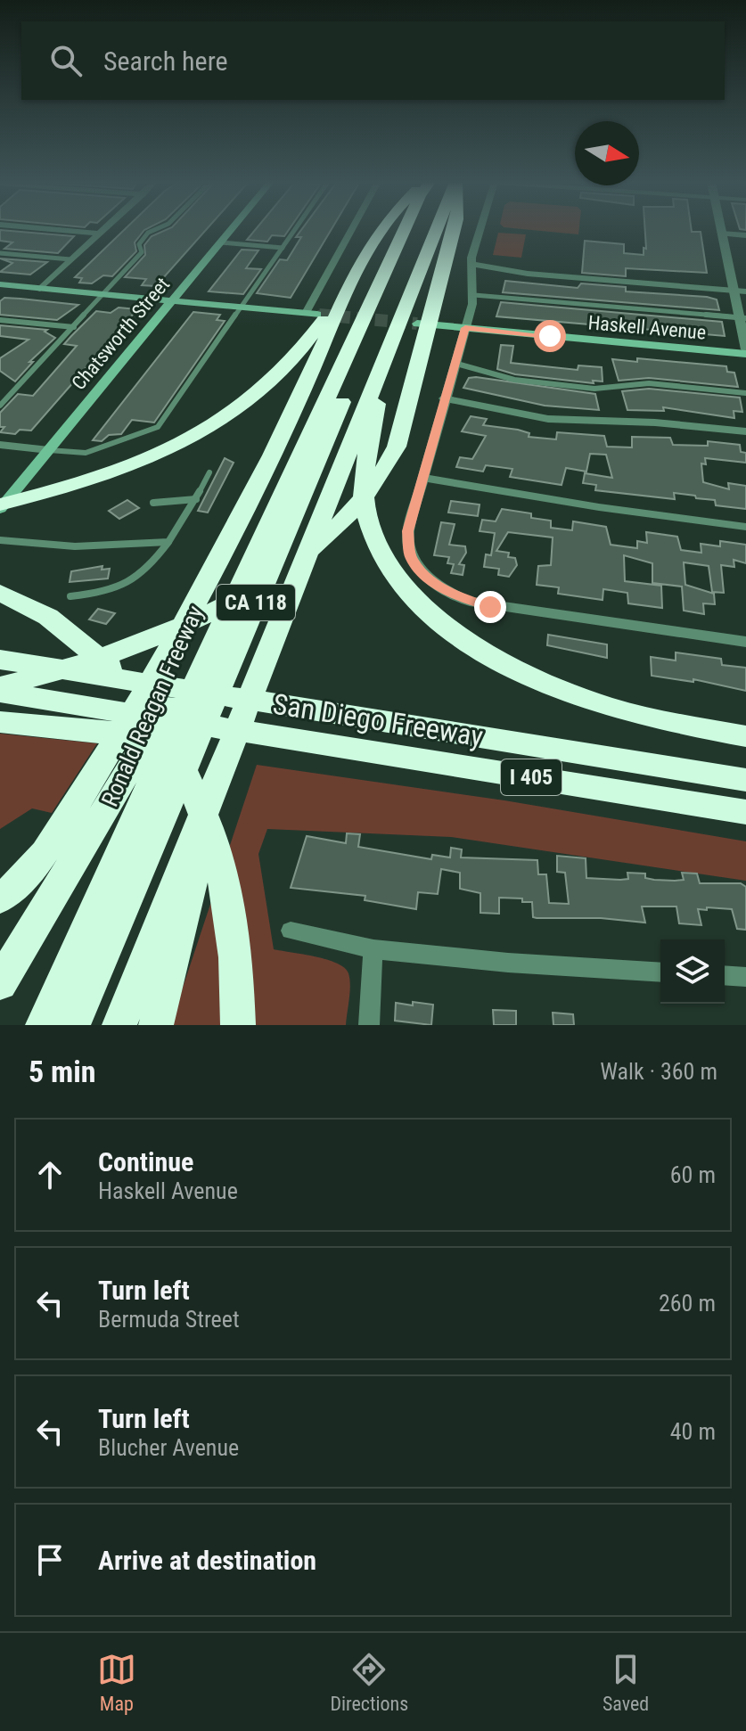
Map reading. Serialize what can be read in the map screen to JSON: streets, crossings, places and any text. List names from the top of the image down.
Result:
{
  "streets": {
    "highway": [
      "CA 118",
      "Ronald Reagan Freeway",
      "San Diego Freeway",
      "I 405"
    ],
    "main road": ["Haskell Avenue", "Chatsworth Street"]
  },
  "north": "right",
  "page": {
    "search": "Search here",
    "heading": ["5 min", "Walk · 360 m"],
    "list": [
      ["Continue", "Haskell Avenue", "60 m"],
      ["Turn left", "Bermuda Street", "260 m"],
      ["Turn left", "Blucher Avenue", "40 m"],
      "Arrive at destination"
    ],
    "nav": ["Map", "Directions", "Saved"]
  }
}
